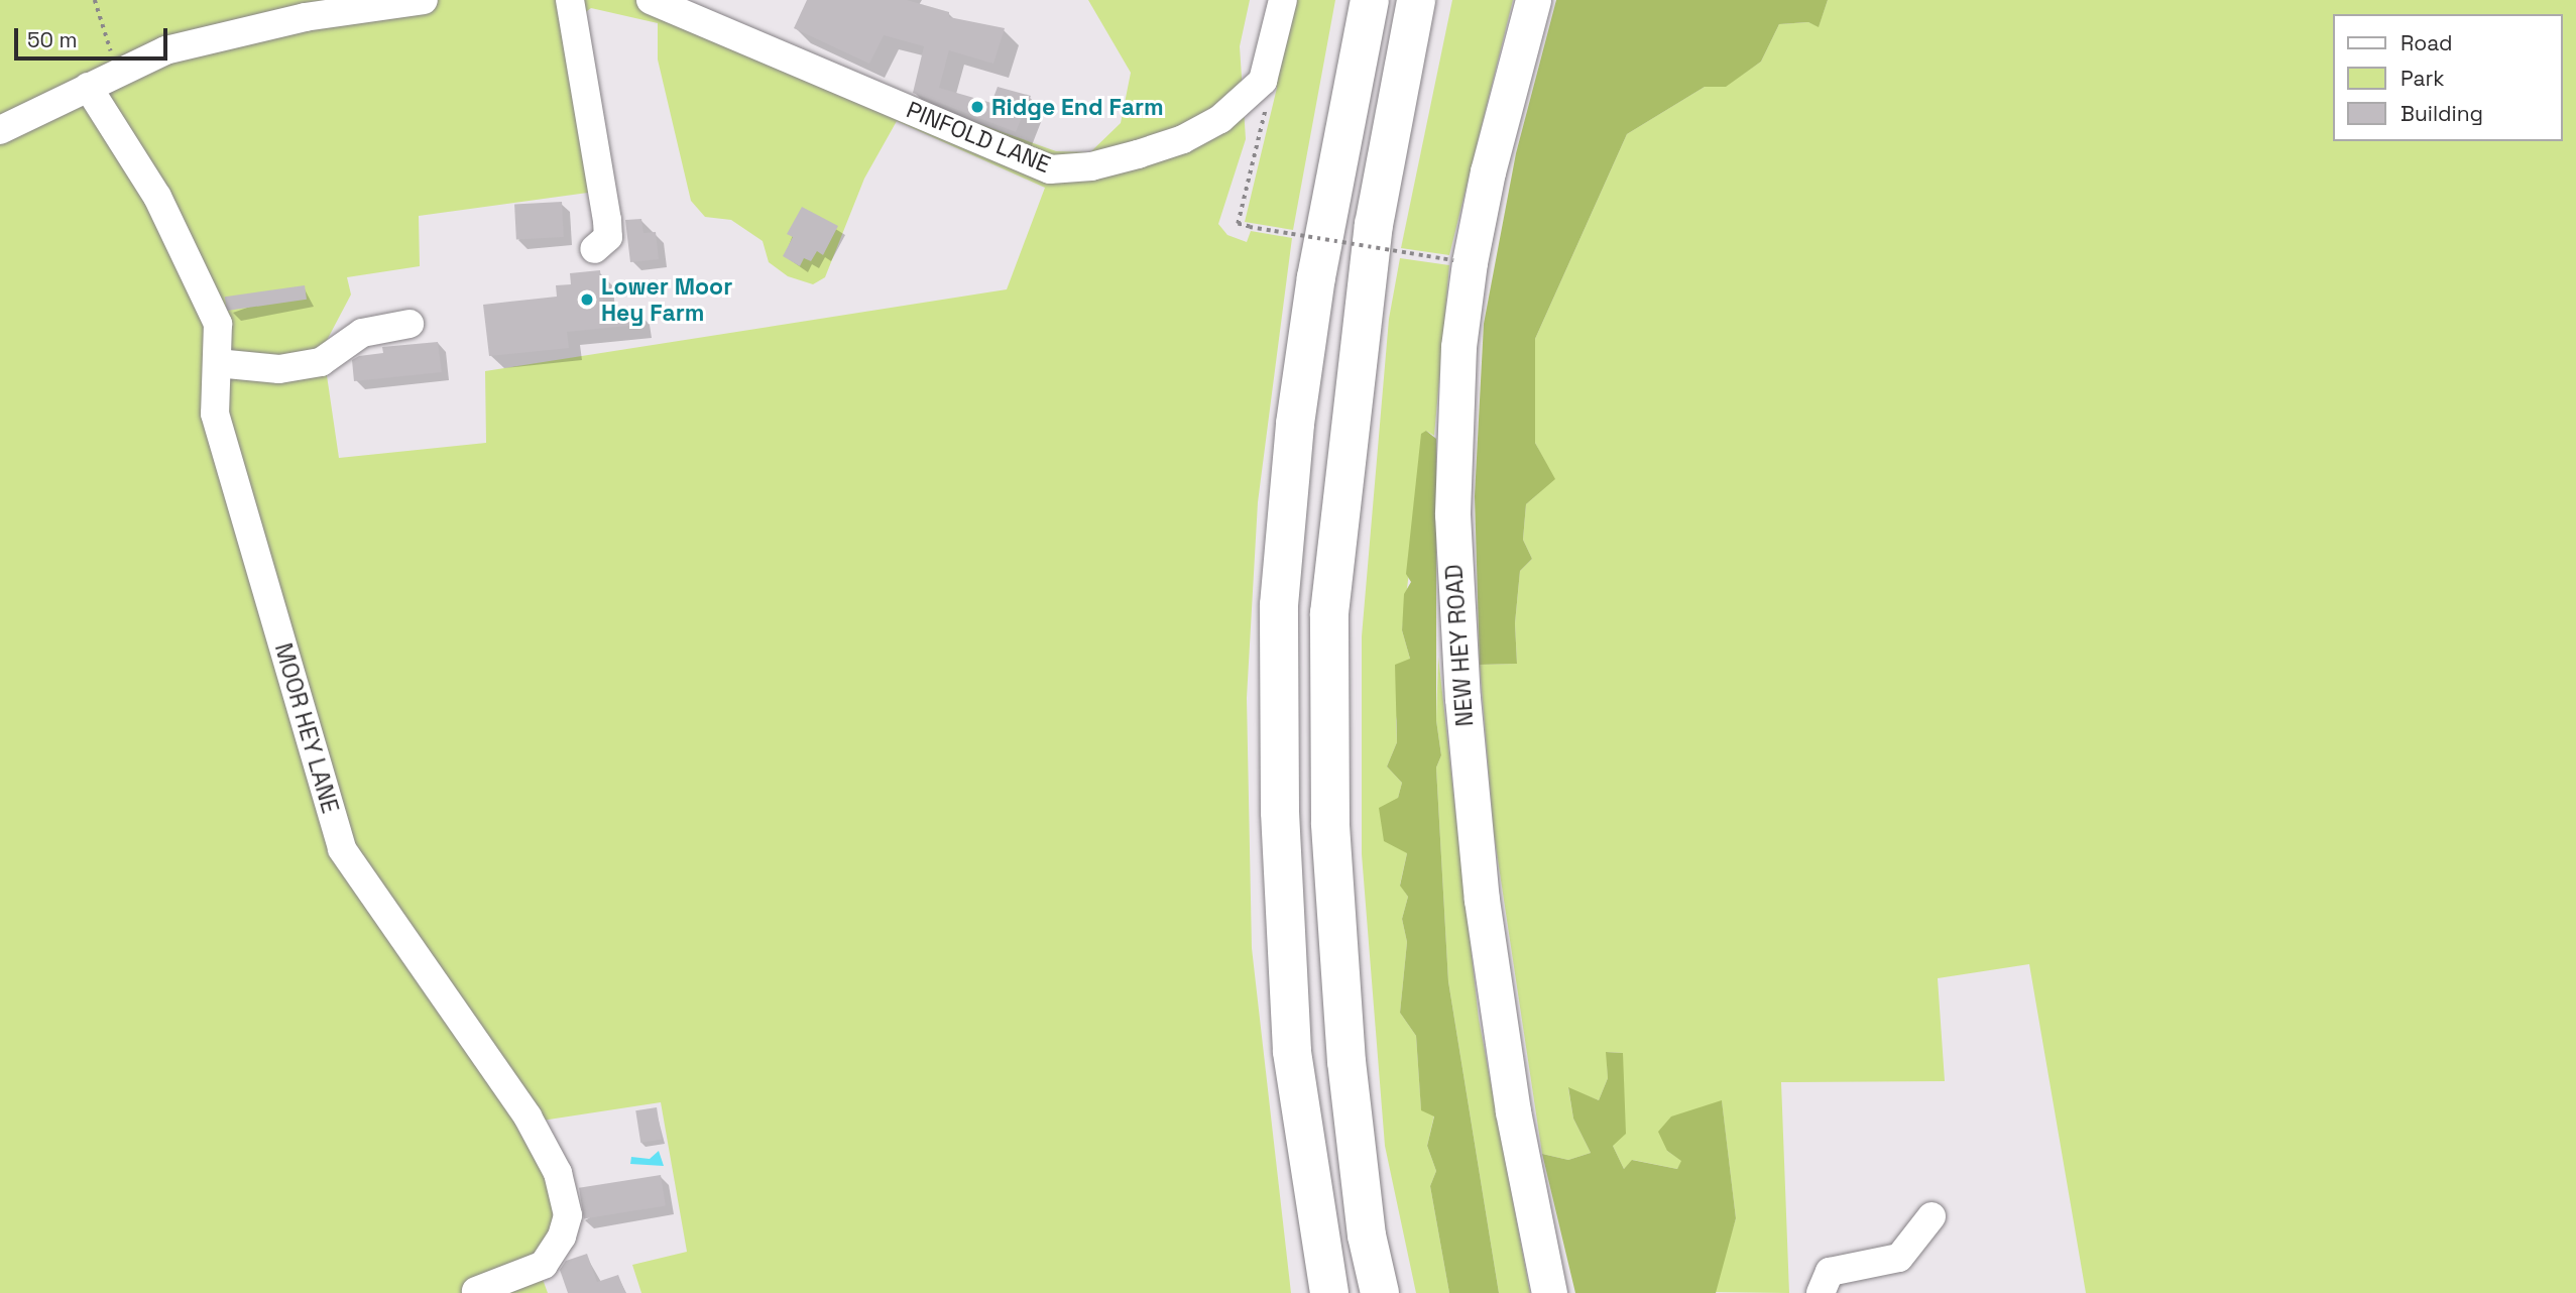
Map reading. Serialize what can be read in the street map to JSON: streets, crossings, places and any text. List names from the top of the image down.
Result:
{
  "streets": {
    "main road": ["NEW HEY ROAD"],
    "street": ["PINFOLD LANE", "MOOR HEY LANE"]
  },
  "places": ["Ridge End Farm", "Lower Moor Hey Farm"],
  "legend": ["Road", "Park", "Building"],
  "scale_bar": "50 m"
}
